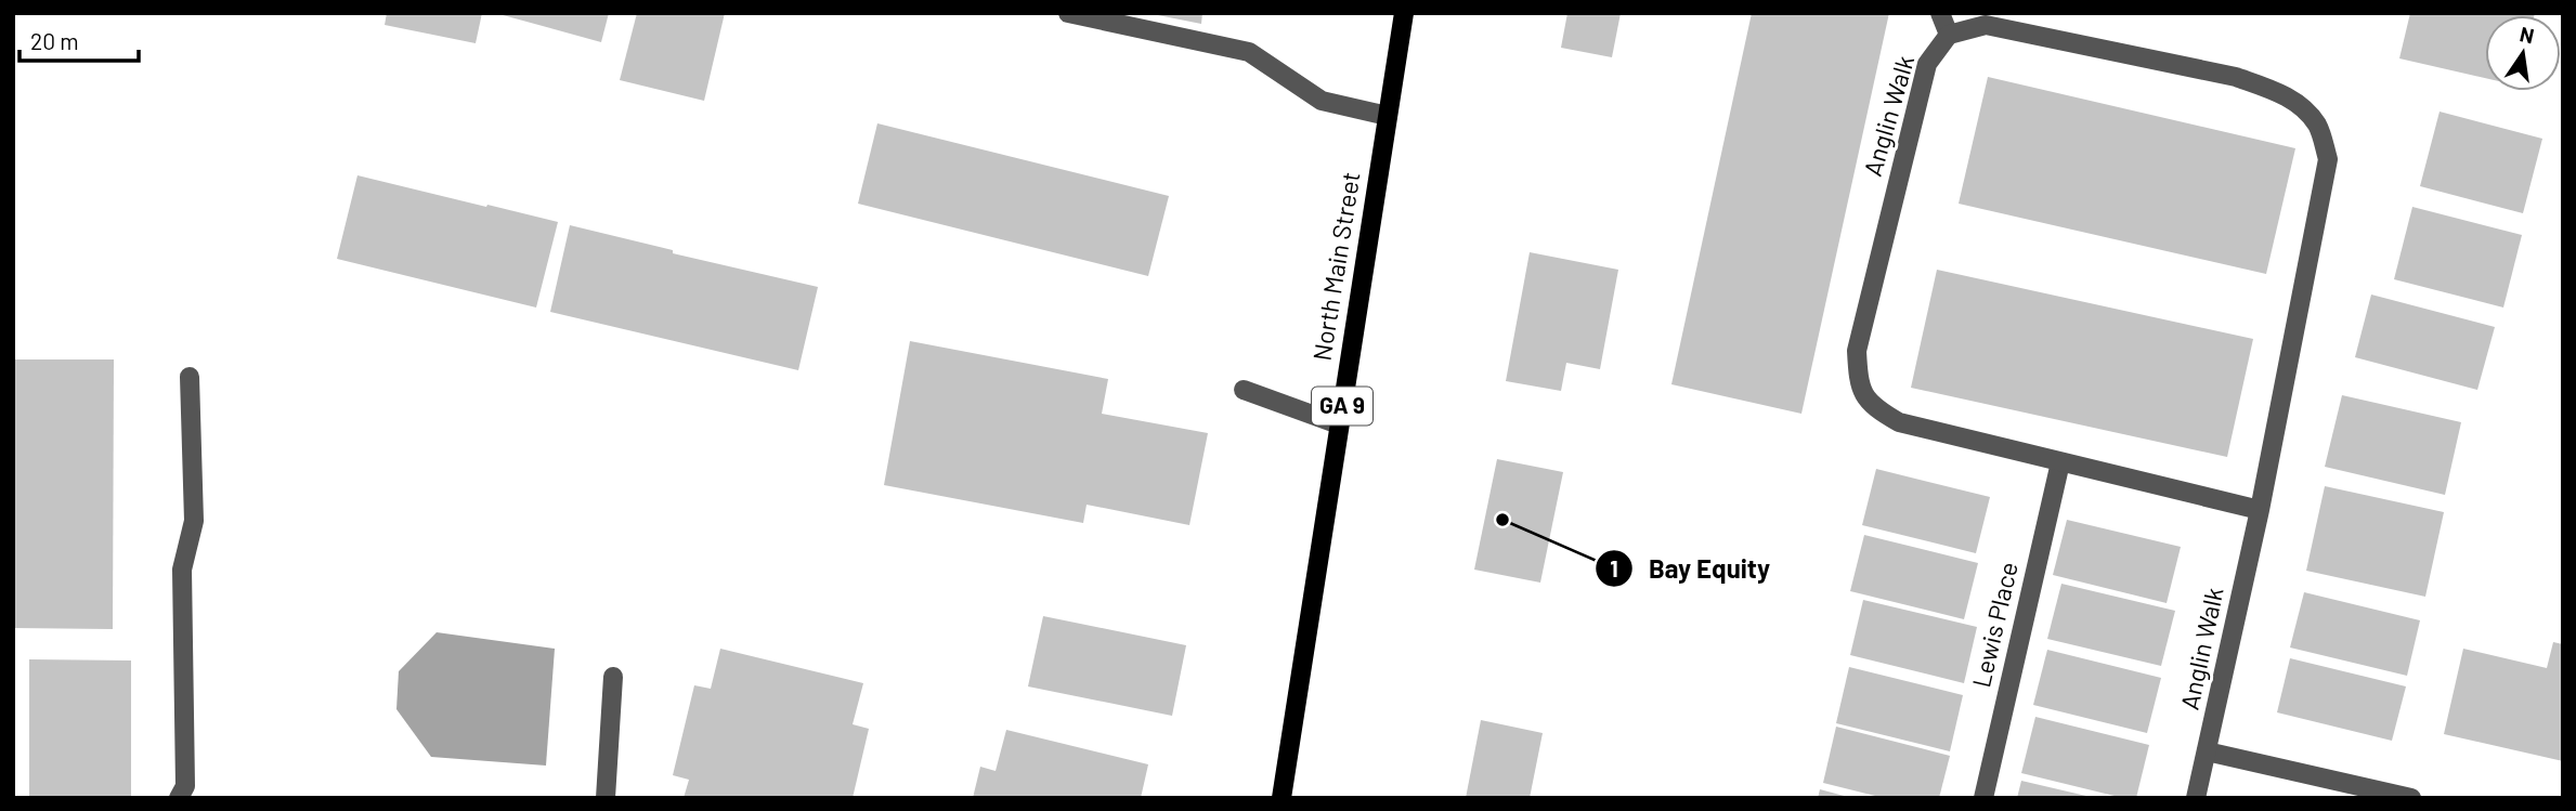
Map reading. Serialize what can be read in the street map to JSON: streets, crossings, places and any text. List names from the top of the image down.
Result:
{
  "streets": {
    "main road": ["North Main Street", "GA 9"],
    "street": ["Anglin Walk", "Lewis Place"]
  },
  "crossings": [
    ["Anglin Walk", "Lewis Place"]
  ],
  "places": ["Bay Equity"],
  "scale_bar": "20 m",
  "north": "top"
}
